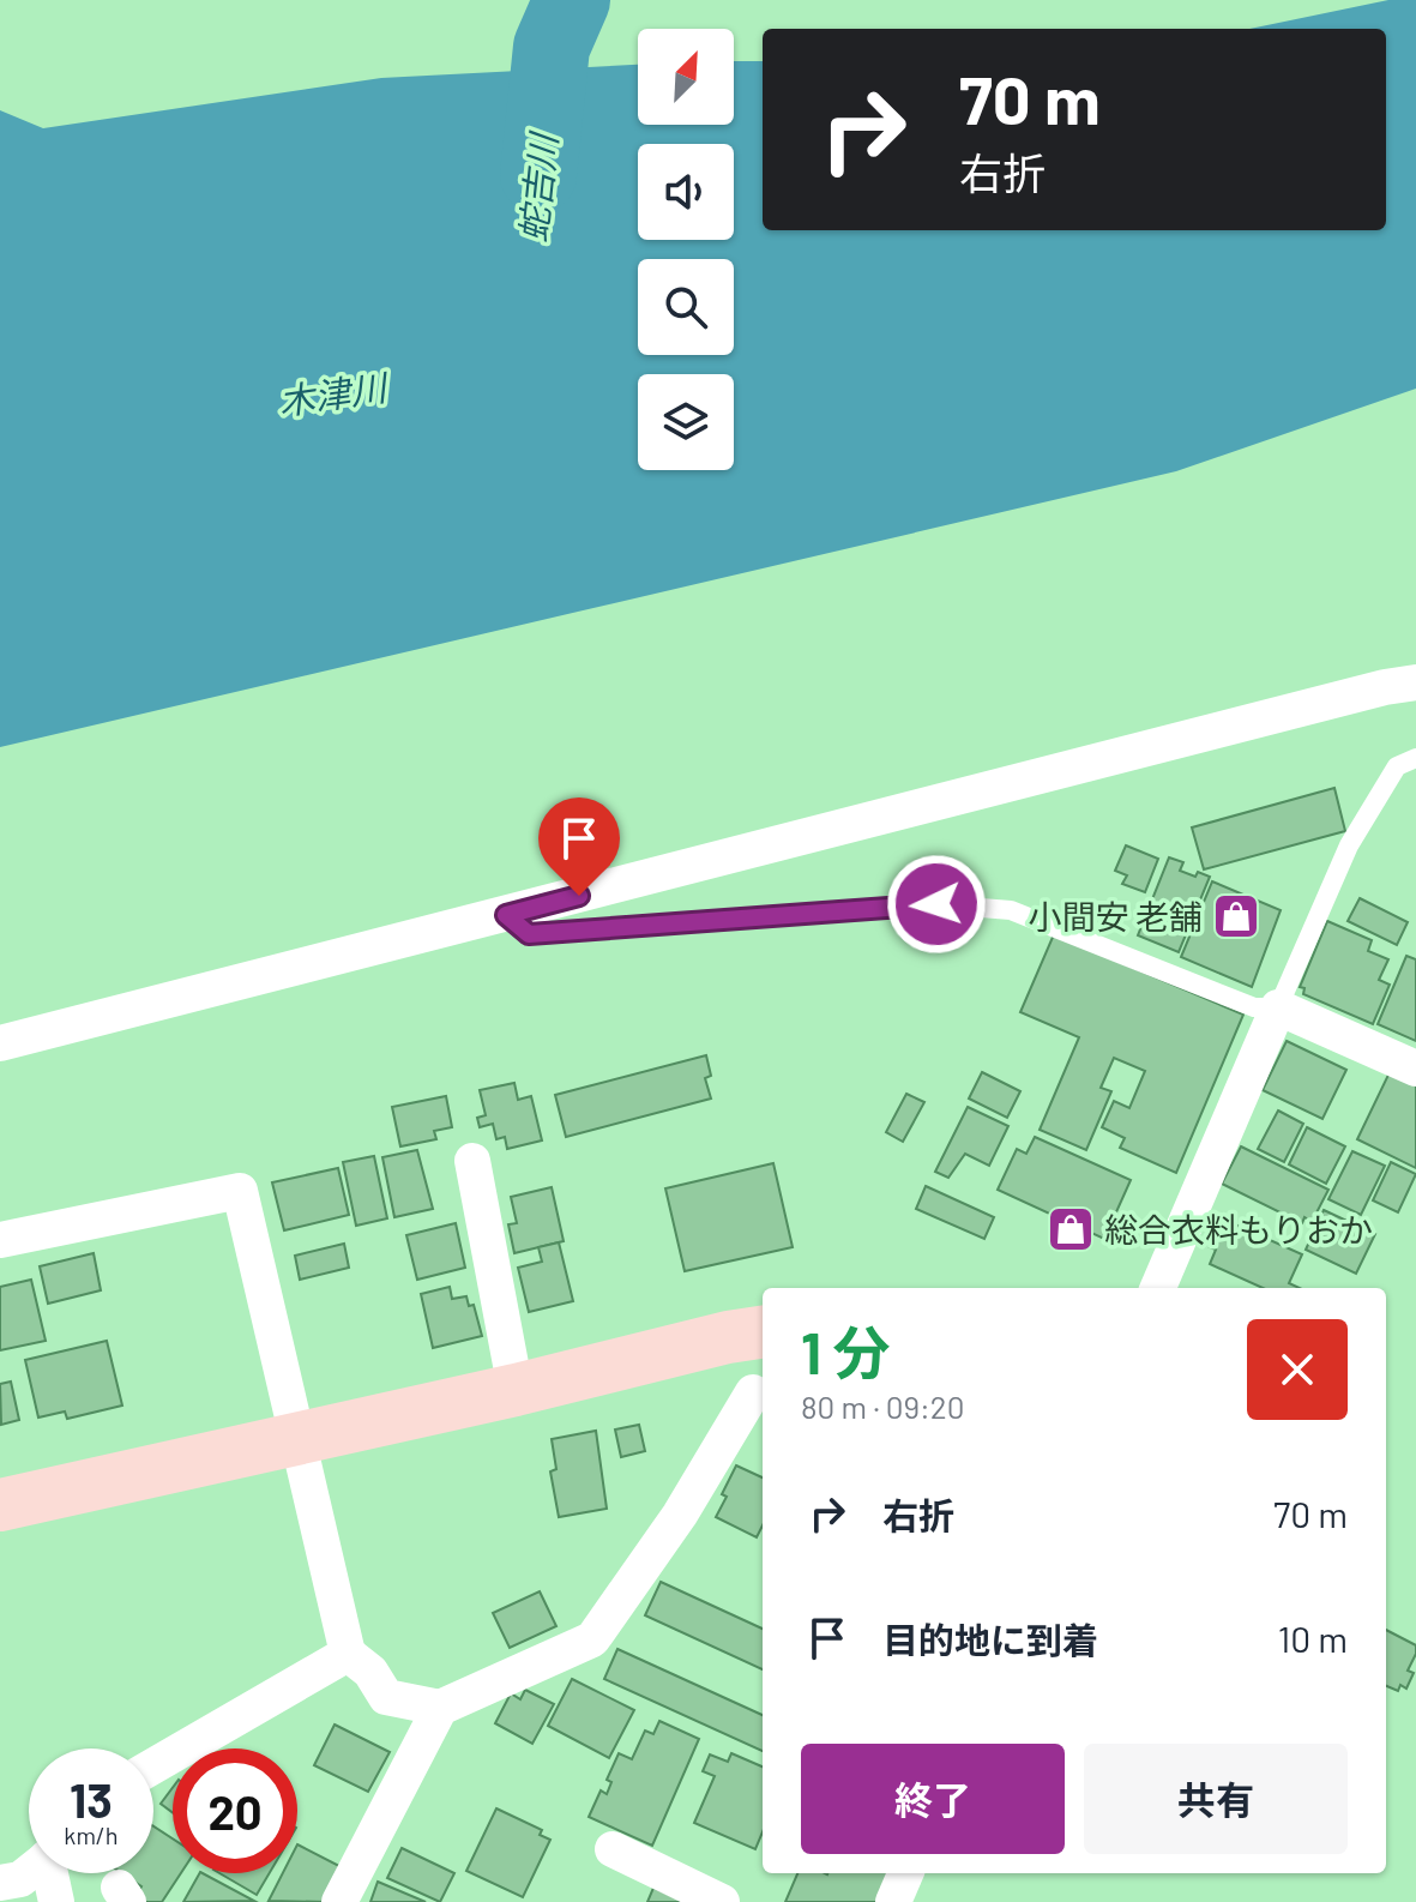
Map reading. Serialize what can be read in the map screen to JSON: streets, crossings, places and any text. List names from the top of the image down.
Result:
{
  "water": ["蛇吉川", "木津川"],
  "places": {
    "shop": ["小間安 老舗", "総合衣料もりおか"]
  },
  "north": "top right",
  "page": {
    "turn": ["70 m", "右折"],
    "heading": ["1 分", "80 m · 09:20"],
    "list": [
      {
        "name": "右折",
        "value": "70 m"
      },
      {
        "name": "目的地に到着",
        "value": "10 m"
      }
    ],
    "buttons": ["終了", "共有"],
    "speed": "13 km/h",
    "limit": "20"
  }
}
